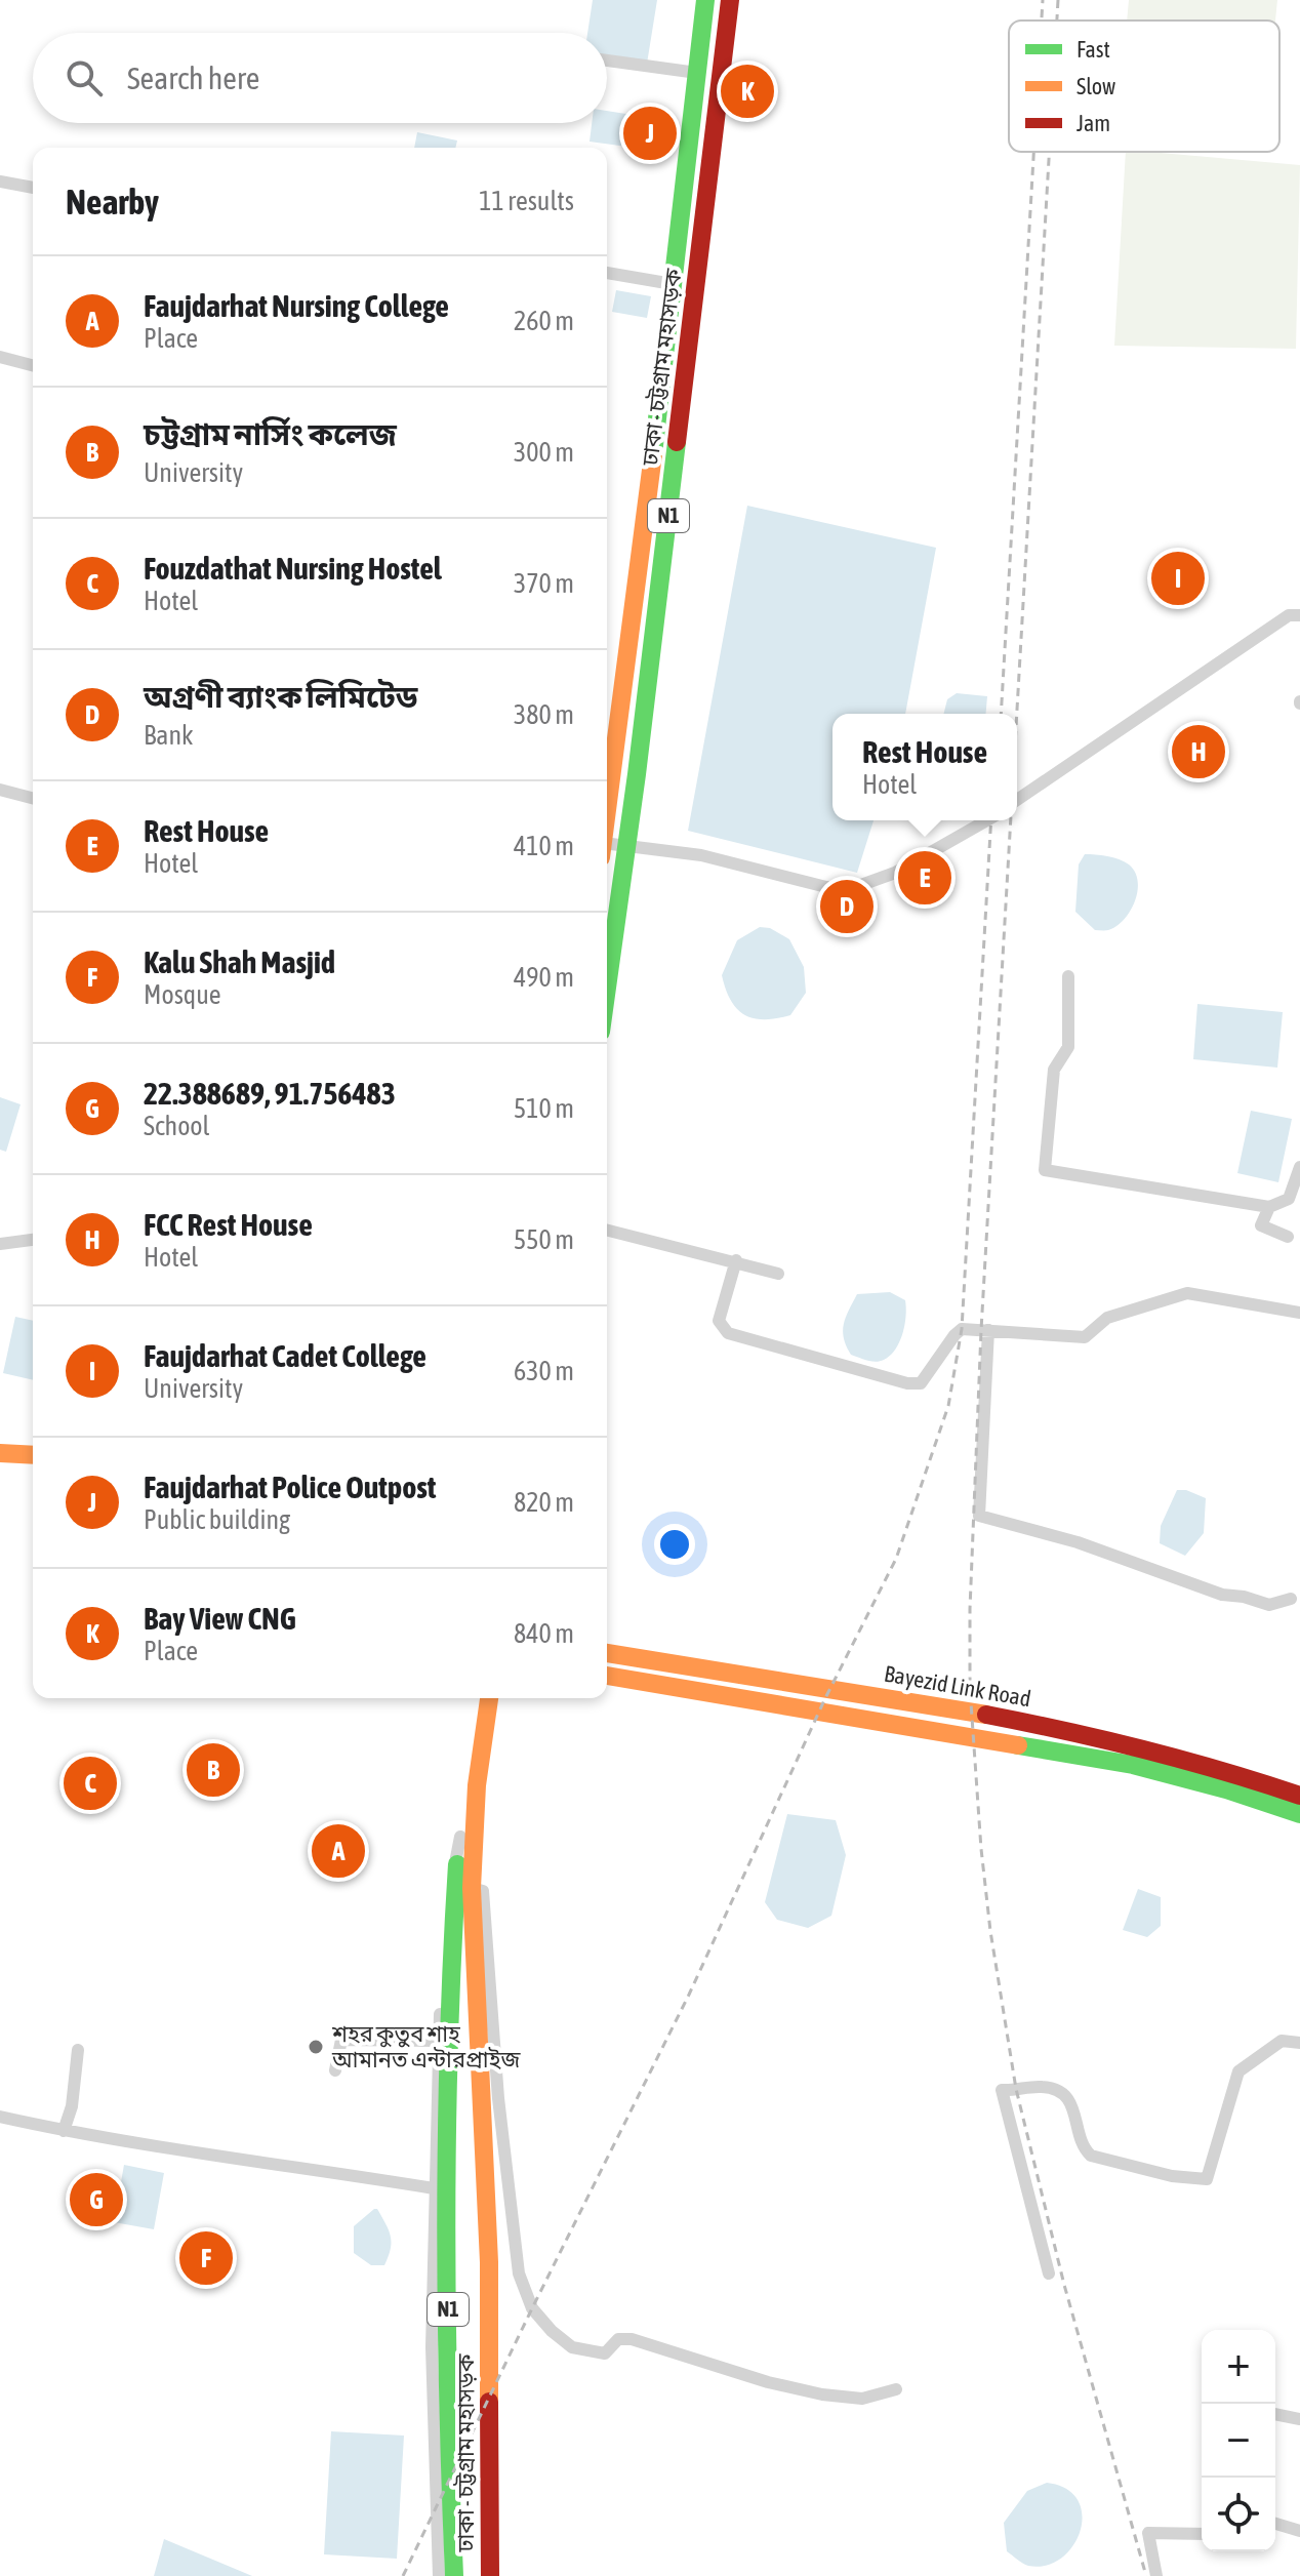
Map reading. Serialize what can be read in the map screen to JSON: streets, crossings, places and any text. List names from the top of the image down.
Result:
{
  "streets": {
    "main road": ["ঢাকা - চট্টগ্রাম মহাসড়ক", "N1", "Bayezid Link Road"]
  },
  "places": ["শহর কুতুব শাহ আমানত এন্টারপ্রাইজ"],
  "legend": ["Fast", "Slow", "Jam"],
  "page": {
    "search": "Search here",
    "pins": [
      "K",
      "J",
      "I",
      "H",
      "E",
      "D",
      "B",
      "C",
      "A",
      "G",
      "F"
    ],
    "heading": ["Nearby", "11 results"],
    "list": [
      {
        "mark": "A",
        "name": "Faujdarhat Nursing College",
        "note": "Place",
        "value": "260 m"
      },
      {
        "mark": "B",
        "name": "চট্টগ্রাম নার্সিং কলেজ",
        "note": "University",
        "value": "300 m"
      },
      {
        "mark": "C",
        "name": "Fouzdathat Nursing Hostel",
        "note": "Hotel",
        "value": "370 m"
      },
      {
        "mark": "D",
        "name": "অগ্রণী ব্যাংক লিমিটেড",
        "note": "Bank",
        "value": "380 m"
      },
      {
        "mark": "E",
        "name": "Rest House",
        "note": "Hotel",
        "value": "410 m"
      },
      {
        "mark": "F",
        "name": "Kalu Shah Masjid",
        "note": "Mosque",
        "value": "490 m"
      },
      {
        "mark": "G",
        "name": "22.388689, 91.756483",
        "note": "School",
        "value": "510 m"
      },
      {
        "mark": "H",
        "name": "FCC Rest House",
        "note": "Hotel",
        "value": "550 m"
      },
      {
        "mark": "I",
        "name": "Faujdarhat Cadet College",
        "note": "University",
        "value": "630 m"
      },
      {
        "mark": "J",
        "name": "Faujdarhat Police Outpost",
        "note": "Public building",
        "value": "820 m"
      },
      {
        "mark": "K",
        "name": "Bay View CNG",
        "note": "Place",
        "value": "840 m"
      }
    ],
    "popup": ["Rest House", "Hotel"],
    "map_buttons": ["+", "−"]
  }
}
